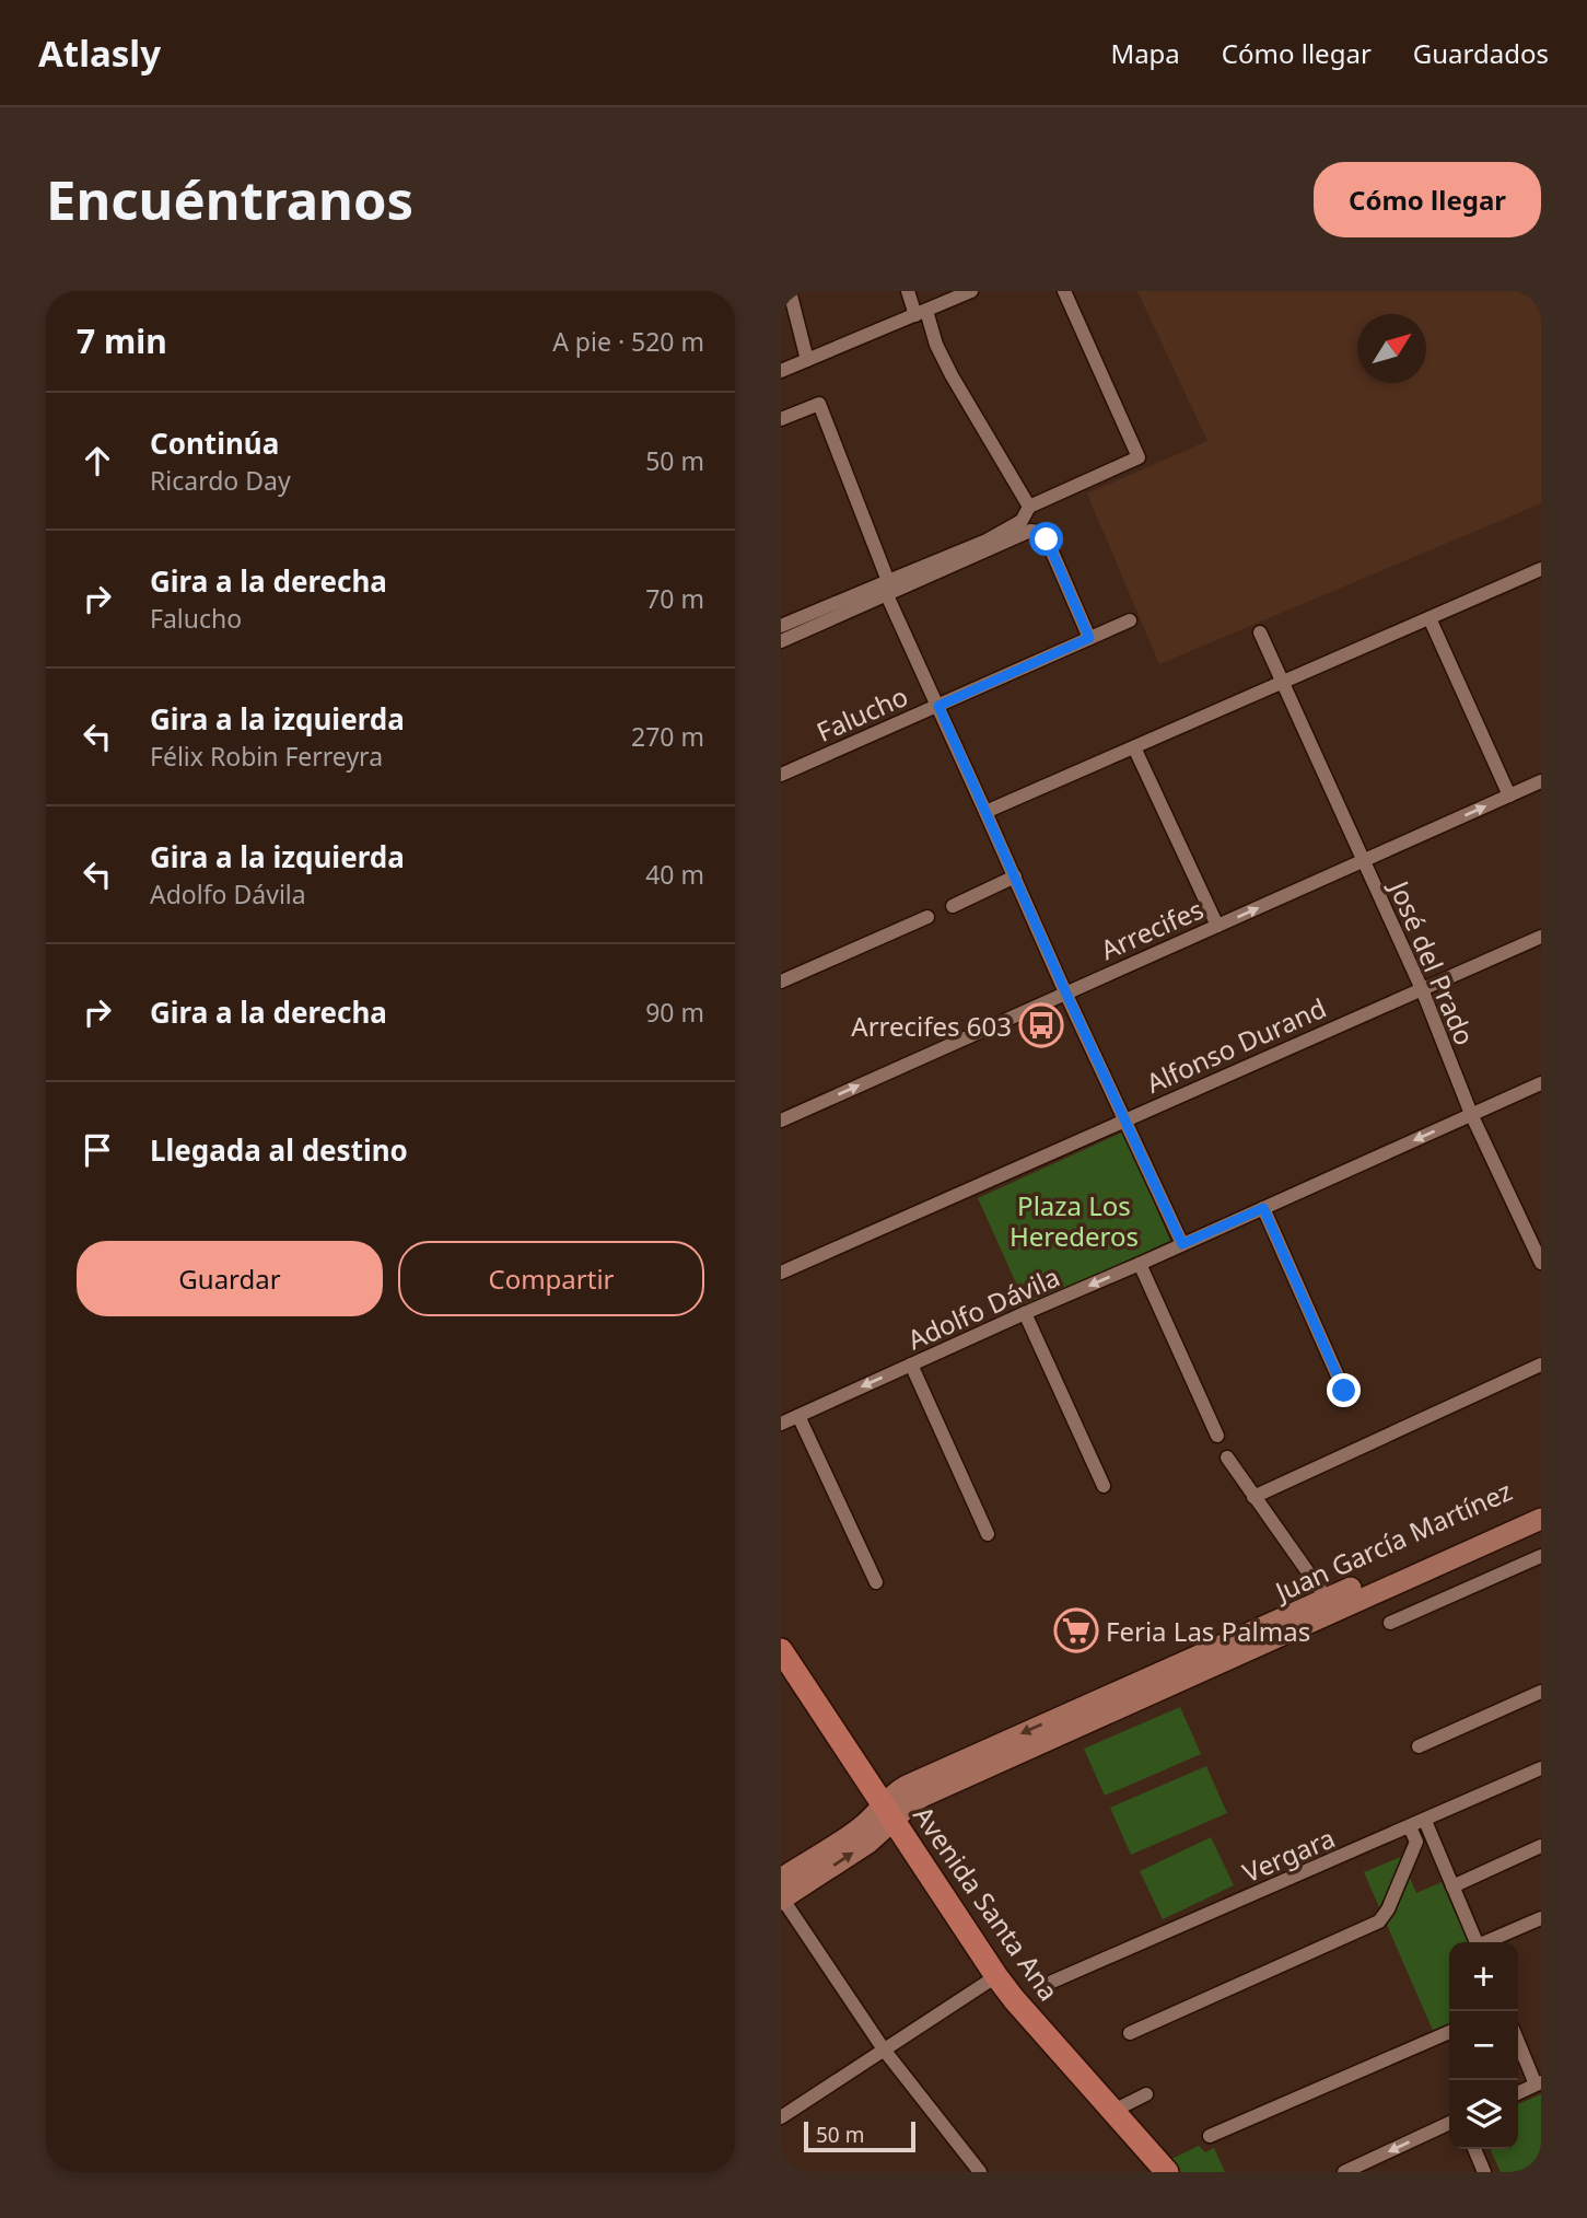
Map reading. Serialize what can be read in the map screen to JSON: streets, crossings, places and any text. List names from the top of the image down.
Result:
{
  "streets": {
    "main road": ["Juan García Martínez", "Avenida Santa Ana"],
    "street": [
      "Falucho",
      "Arrecifes",
      "José del Prado",
      "Alfonso Durand",
      "Adolfo Dávila",
      "Vergara"
    ]
  },
  "crossings": [
    ["Arrecifes", "José del Prado"],
    ["José del Prado", "Alfonso Durand"],
    ["José del Prado", "Adolfo Dávila"],
    ["Juan García Martínez", "Avenida Santa Ana"]
  ],
  "one_way": ["Arrecifes", "Adolfo Dávila"],
  "parks": ["Plaza Los Herederos"],
  "places": {
    "bus stop": ["Arrecifes 603"],
    "supermarket": ["Feria Las Palmas"]
  },
  "scale_bar": "50 m",
  "north": "top right",
  "page": {
    "header": "Atlasly",
    "nav": ["Mapa", "Cómo llegar", "Guardados"],
    "buttons": [
      "Cómo llegar",
      ["Guardar", "Compartir"]
    ],
    "title": "Encuéntranos",
    "heading": ["7 min", "A pie · 520 m"],
    "list": [
      ["Continúa", "Ricardo Day", "50 m"],
      ["Gira a la derecha", "Falucho", "70 m"],
      ["Gira a la izquierda", "Félix Robin Ferreyra", "270 m"],
      ["Gira a la izquierda", "Adolfo Dávila", "40 m"],
      ["Gira a la derecha", "90 m"],
      "Llegada al destino"
    ],
    "map_buttons": ["+", "−"],
    "scale": "50 m"
  }
}
